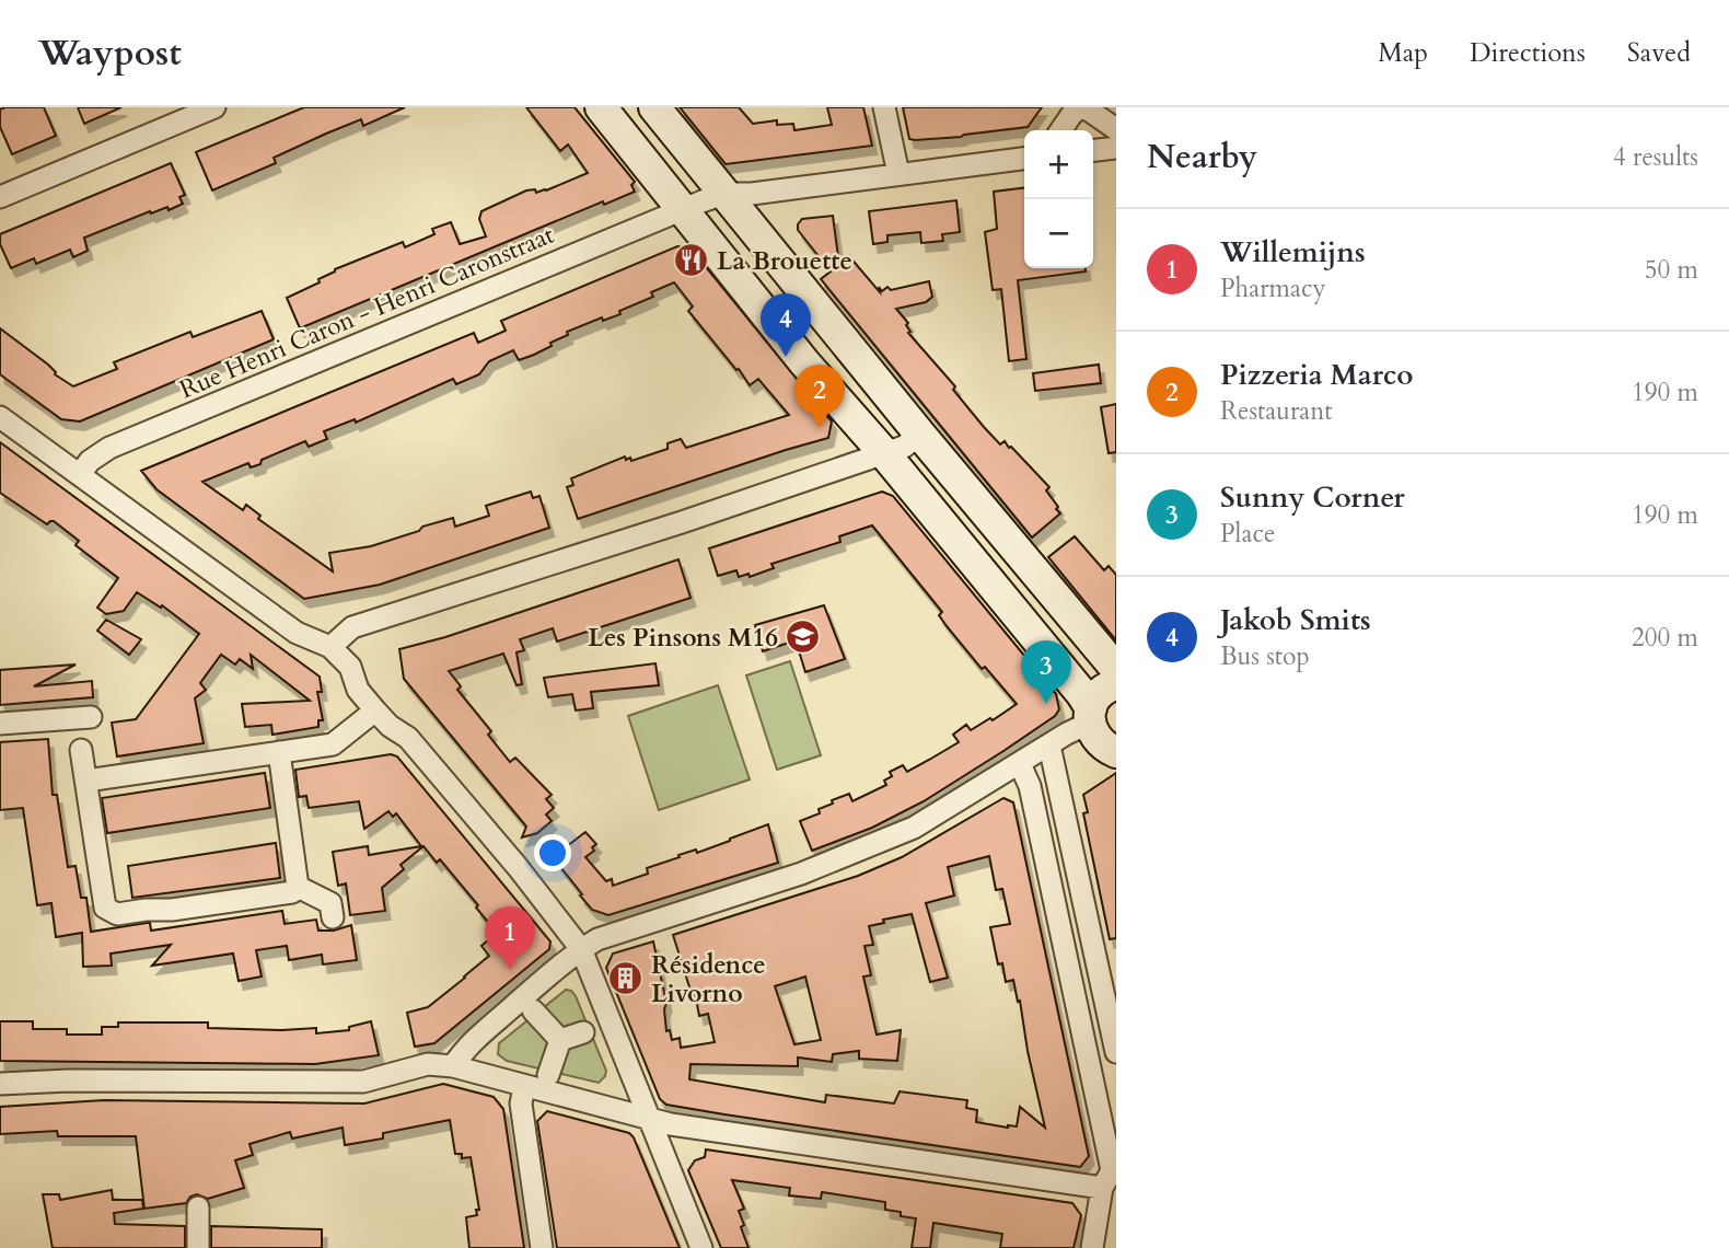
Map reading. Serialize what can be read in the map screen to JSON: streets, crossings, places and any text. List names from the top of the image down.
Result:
{
  "streets": {
    "street": ["Rue Henri Caron - Henri Caronstraat"]
  },
  "places": {
    "restaurant": ["La Brouette"],
    "school or university": ["Les Pinsons M16"],
    "building": ["Résidence Livorno"]
  },
  "page": {
    "header": "Waypost",
    "nav": ["Map", "Directions", "Saved"],
    "heading": ["Nearby", "4 results"],
    "map_buttons": ["+", "−"],
    "list": [
      {
        "mark": "1",
        "name": "Willemijns",
        "note": "Pharmacy",
        "value": "50 m"
      },
      {
        "mark": "2",
        "name": "Pizzeria Marco",
        "note": "Restaurant",
        "value": "190 m"
      },
      {
        "mark": "3",
        "name": "Sunny Corner",
        "note": "Place",
        "value": "190 m"
      },
      {
        "mark": "4",
        "name": "Jakob Smits",
        "note": "Bus stop",
        "value": "200 m"
      }
    ],
    "pins": [
      "4",
      "2",
      "3",
      "1"
    ]
  }
}
